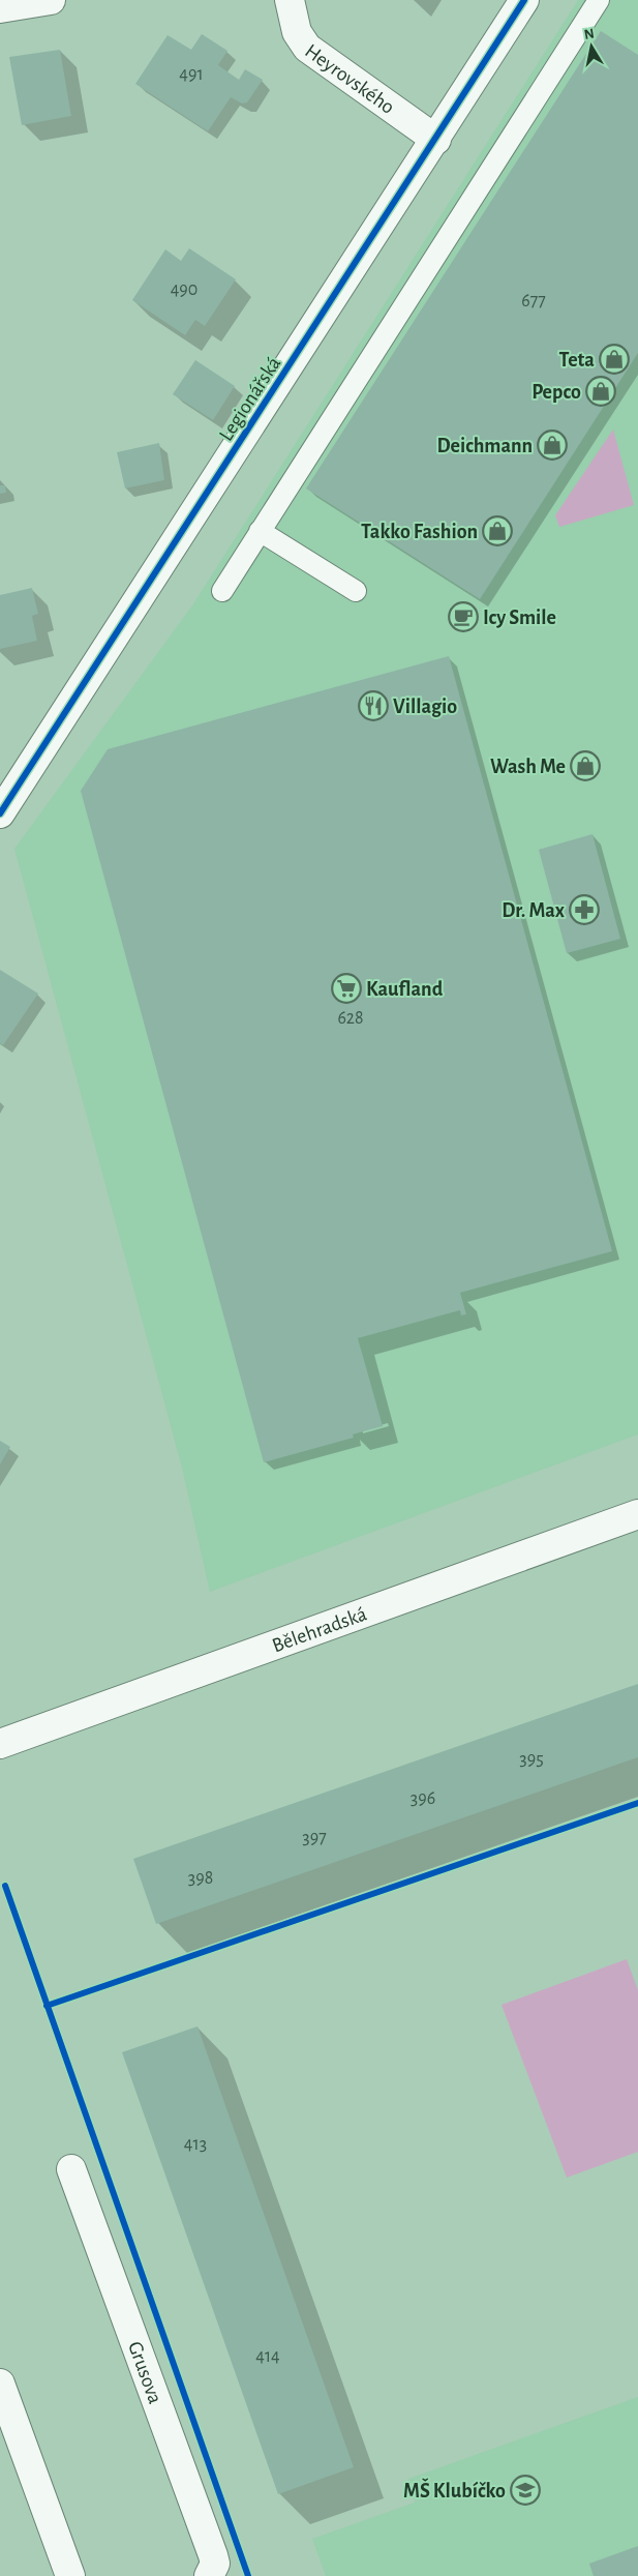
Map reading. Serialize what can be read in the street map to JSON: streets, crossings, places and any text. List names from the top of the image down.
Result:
{
  "streets": {
    "street": [
      "Heyrovského",
      "Legionářská",
      "Bělehradská",
      "Grusova"
    ]
  },
  "crossings": [
    ["Heyrovského", "Legionářská"]
  ],
  "places": {
    "shop": [
      "Teta",
      "Pepco",
      "Deichmann",
      "Takko Fashion",
      "Wash Me"
    ],
    "cafe": ["Icy Smile"],
    "restaurant": ["Villagio"],
    "pharmacy": ["Dr. Max"],
    "supermarket": ["Kaufland"],
    "school or university": ["MŠ Klubíčko"]
  },
  "house_numbers": [
    "491",
    "490",
    "677",
    "628",
    "395",
    "396",
    "397",
    "398",
    "413",
    "414"
  ],
  "north": "top"
}
